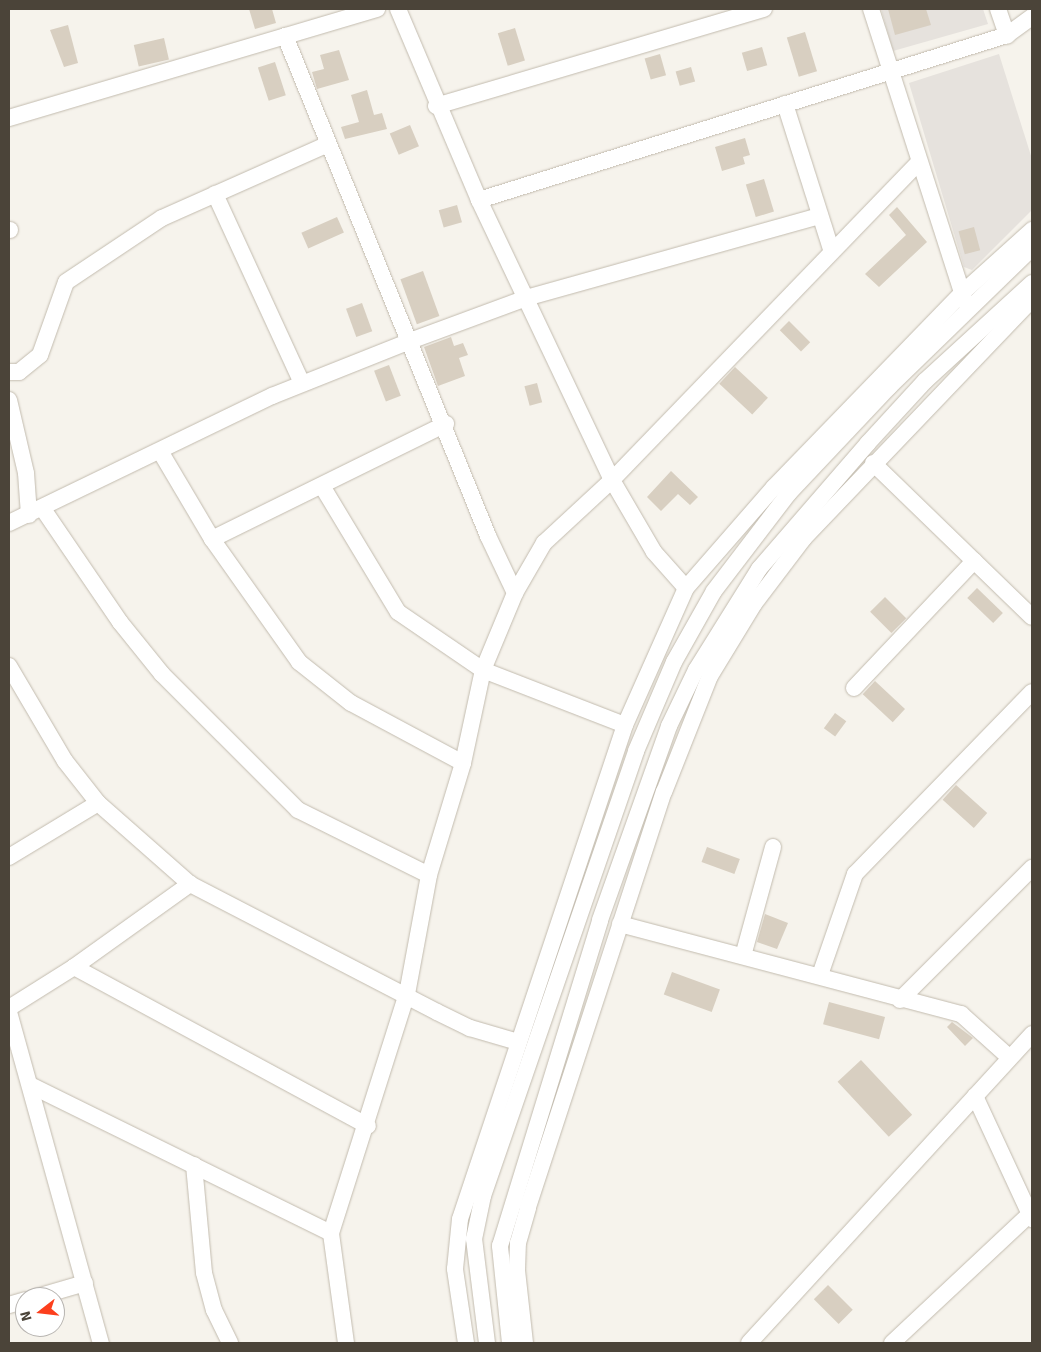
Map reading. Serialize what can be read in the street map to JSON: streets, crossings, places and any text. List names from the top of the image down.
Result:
{
  "north": "left"
}
